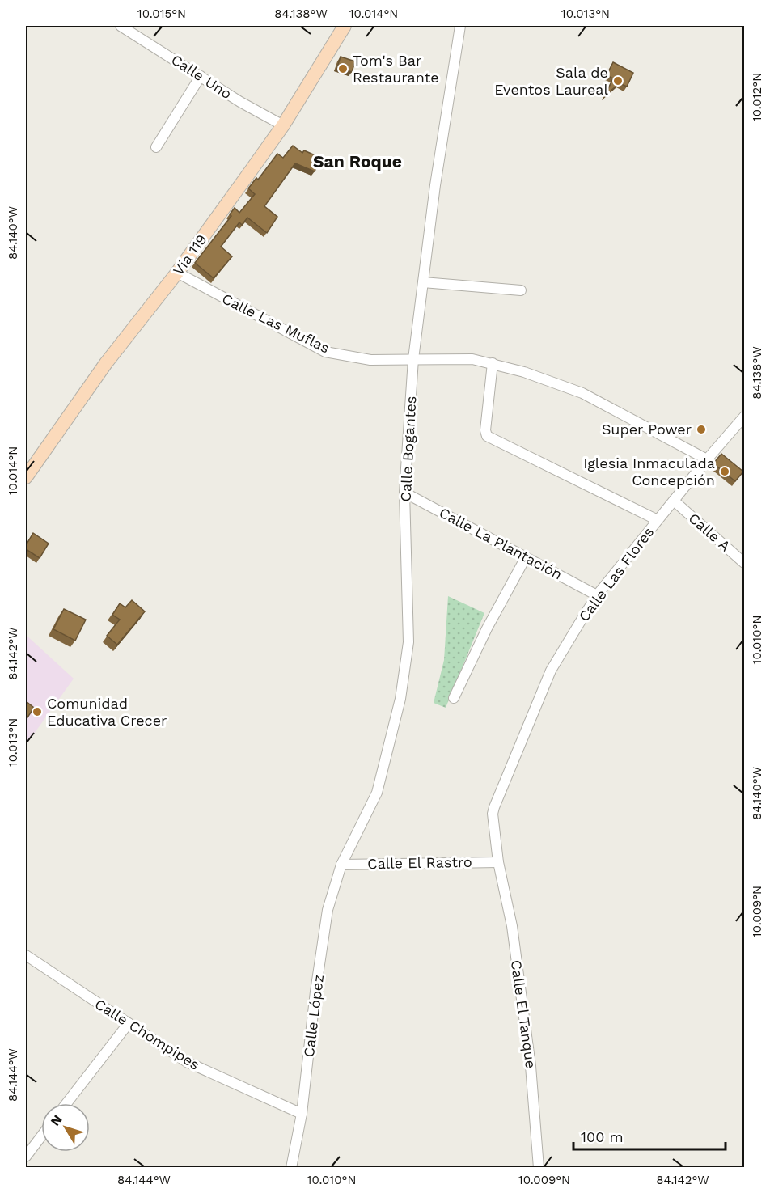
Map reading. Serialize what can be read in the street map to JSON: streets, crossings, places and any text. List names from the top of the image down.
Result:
{
  "streets": {
    "main road": ["Vía 119"],
    "street": [
      "Calle Uno",
      "Calle Las Muflas",
      "Calle Bogantes",
      "Calle A",
      "Calle La Plantación",
      "Calle Las Flores",
      "Calle El Rastro",
      "Calle El Tanque",
      "Calle López",
      "Calle Chompipes"
    ]
  },
  "crossings": [
    ["Calle Uno", "Vía 119"],
    ["Vía 119", "Calle Las Muflas"],
    ["Calle Las Muflas", "Calle Bogantes"],
    ["Calle Las Muflas", "Calle Las Flores"],
    ["Calle Bogantes", "Calle La Plantación"],
    ["Calle Bogantes", "Calle El Rastro"],
    ["Calle Bogantes", "Calle López"],
    ["Calle A", "Calle Las Flores"],
    ["Calle La Plantación", "Calle Las Flores"],
    ["Calle Las Flores", "Calle El Rastro"],
    ["Calle Las Flores", "Calle El Tanque"],
    ["Calle El Rastro", "Calle El Tanque"],
    ["Calle El Rastro", "Calle López"],
    ["Calle López", "Calle Chompipes"]
  ],
  "districts": ["San Roque"],
  "places": [
    "Tom's Bar Restaurante",
    "Sala de Eventos Laureal",
    "Super Power",
    "Iglesia Inmaculada Concepción",
    "Comunidad Educativa Crecer"
  ],
  "scale_bar": "100 m",
  "north": "top left",
  "coordinates": [
    "10.015°N",
    "84.138°W",
    "10.014°N",
    "10.013°N",
    "10.012°N",
    "84.140°W",
    "10.010°N",
    "84.142°W",
    "10.009°N",
    "84.144°W"
  ]
}
